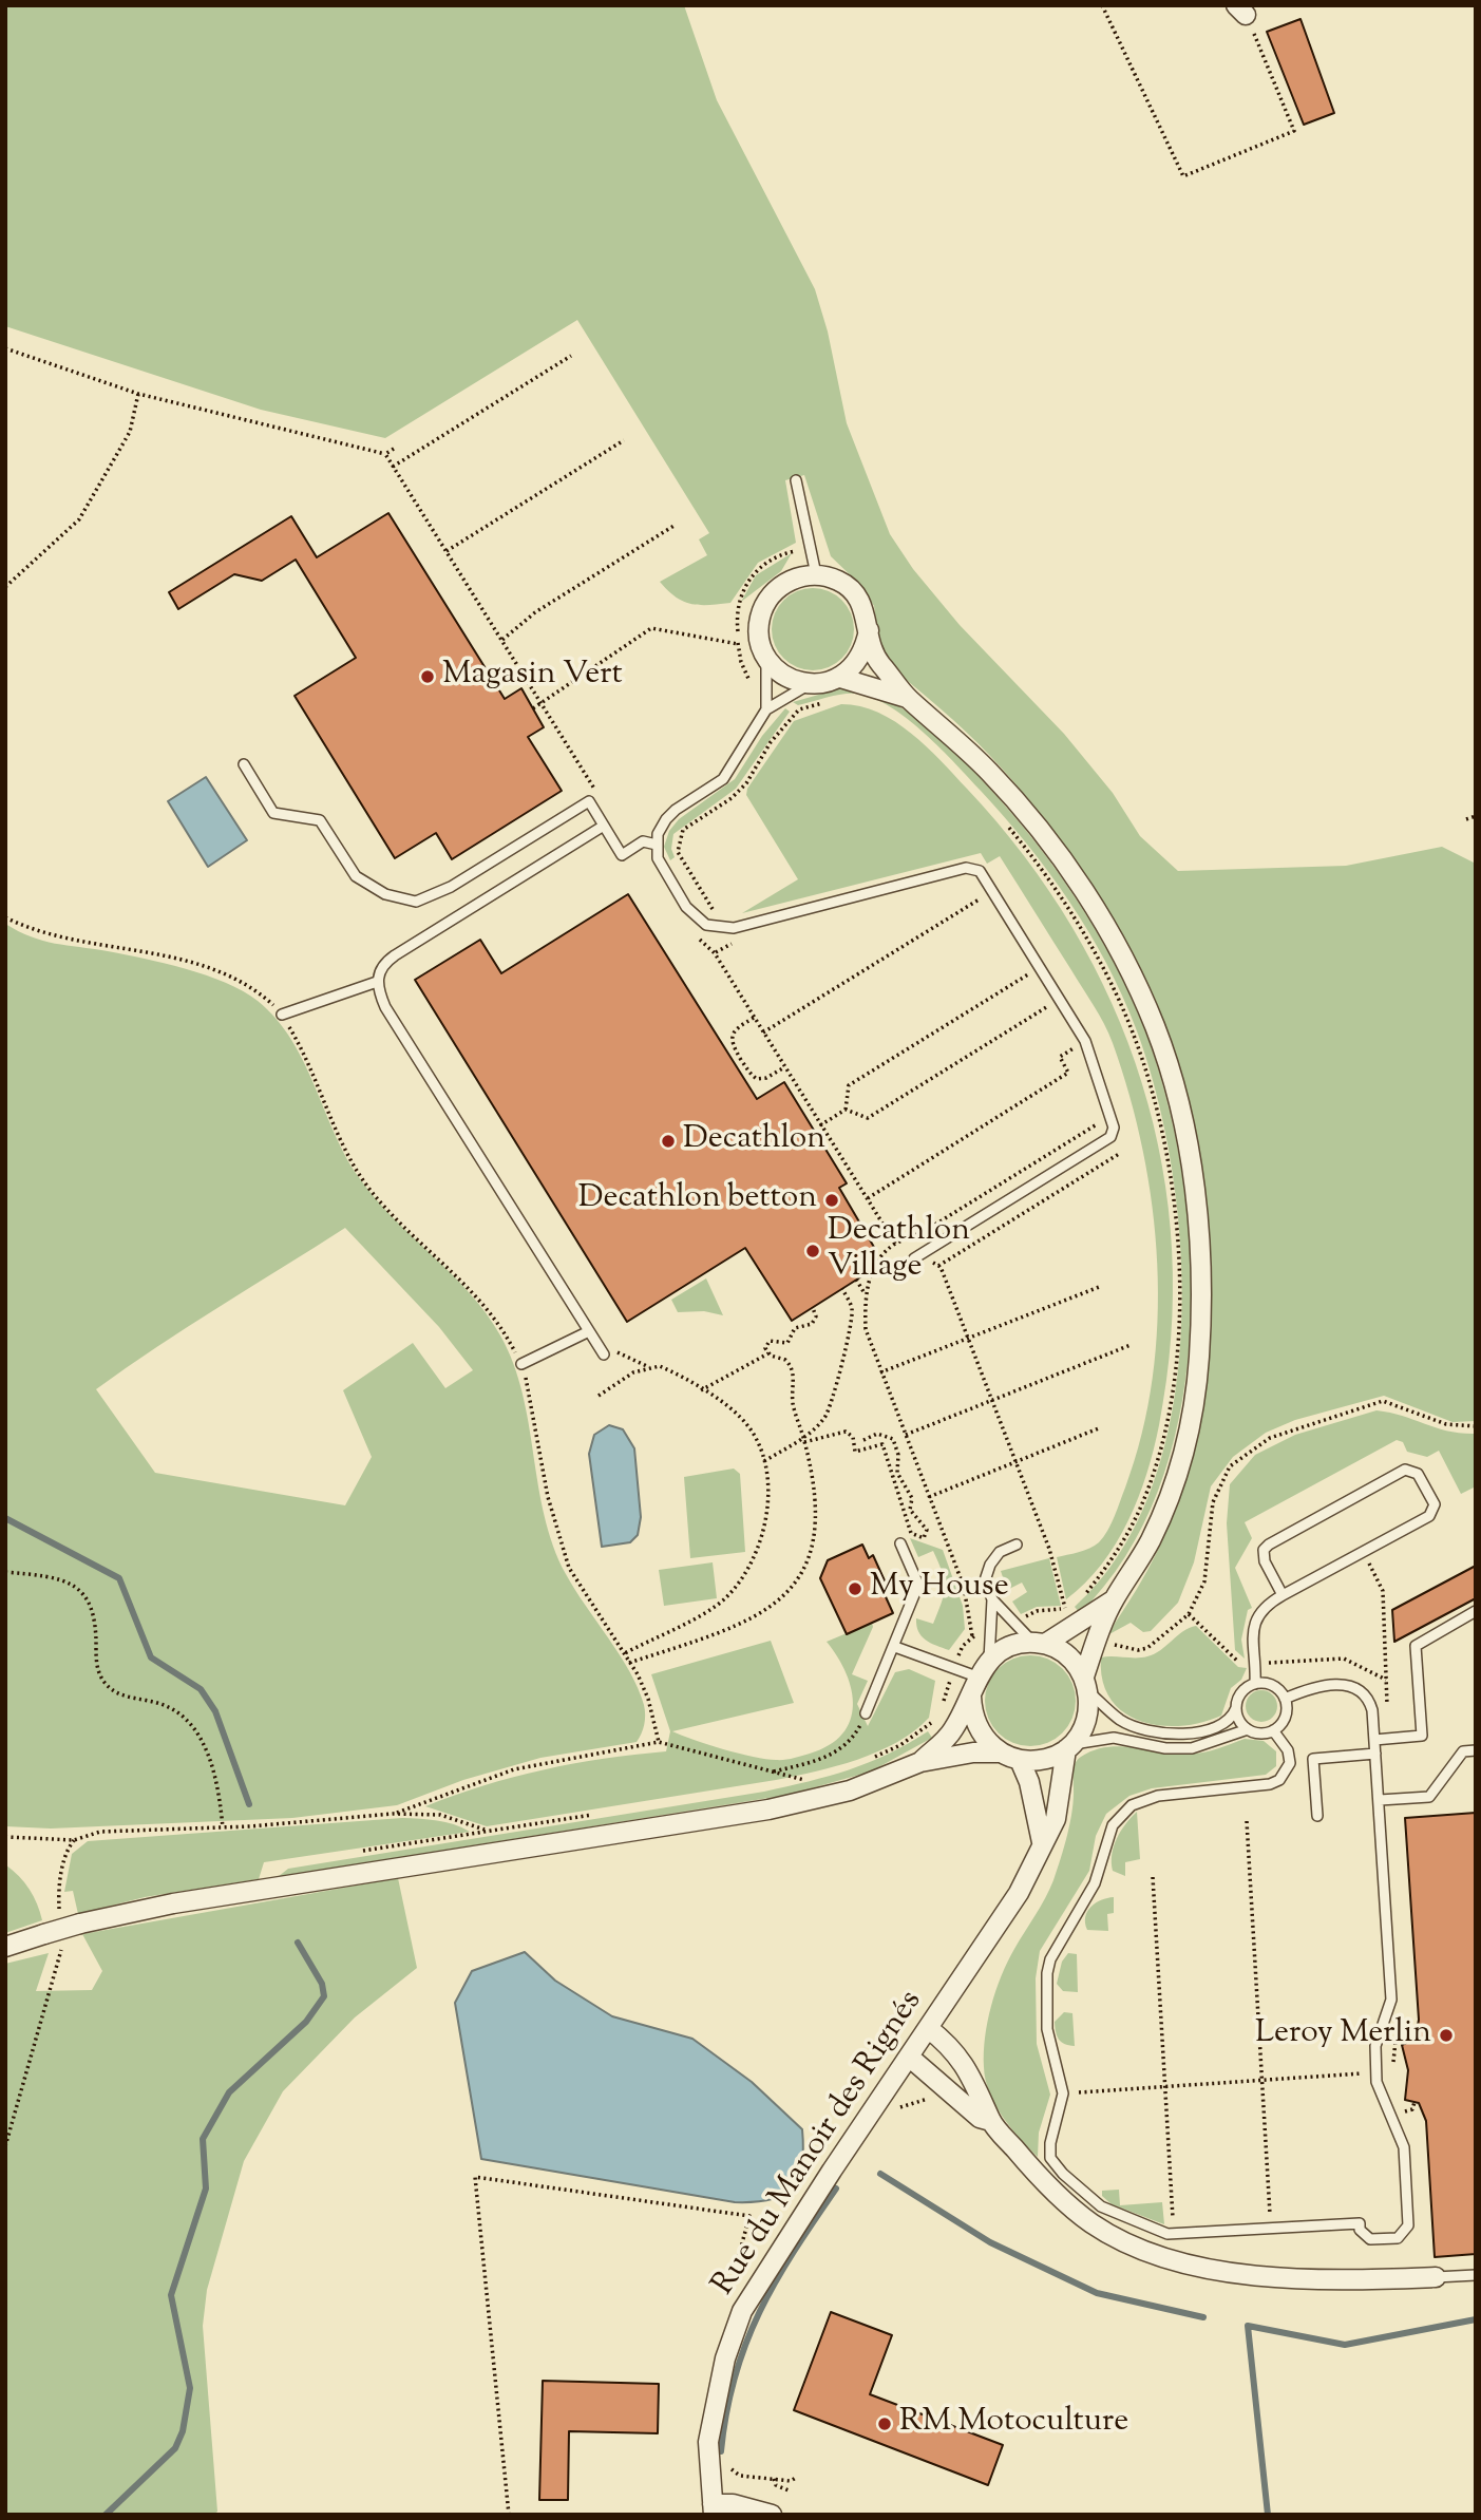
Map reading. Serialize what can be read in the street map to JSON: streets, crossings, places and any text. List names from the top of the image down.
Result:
{
  "streets": {
    "street": ["Rue du Manoir des Rignés"]
  },
  "places": [
    "Magasin Vert",
    "Decathlon",
    "Decathlon betton",
    "Decathlon Village",
    "My House",
    "Leroy Merlin",
    "RM Motoculture"
  ]
}
